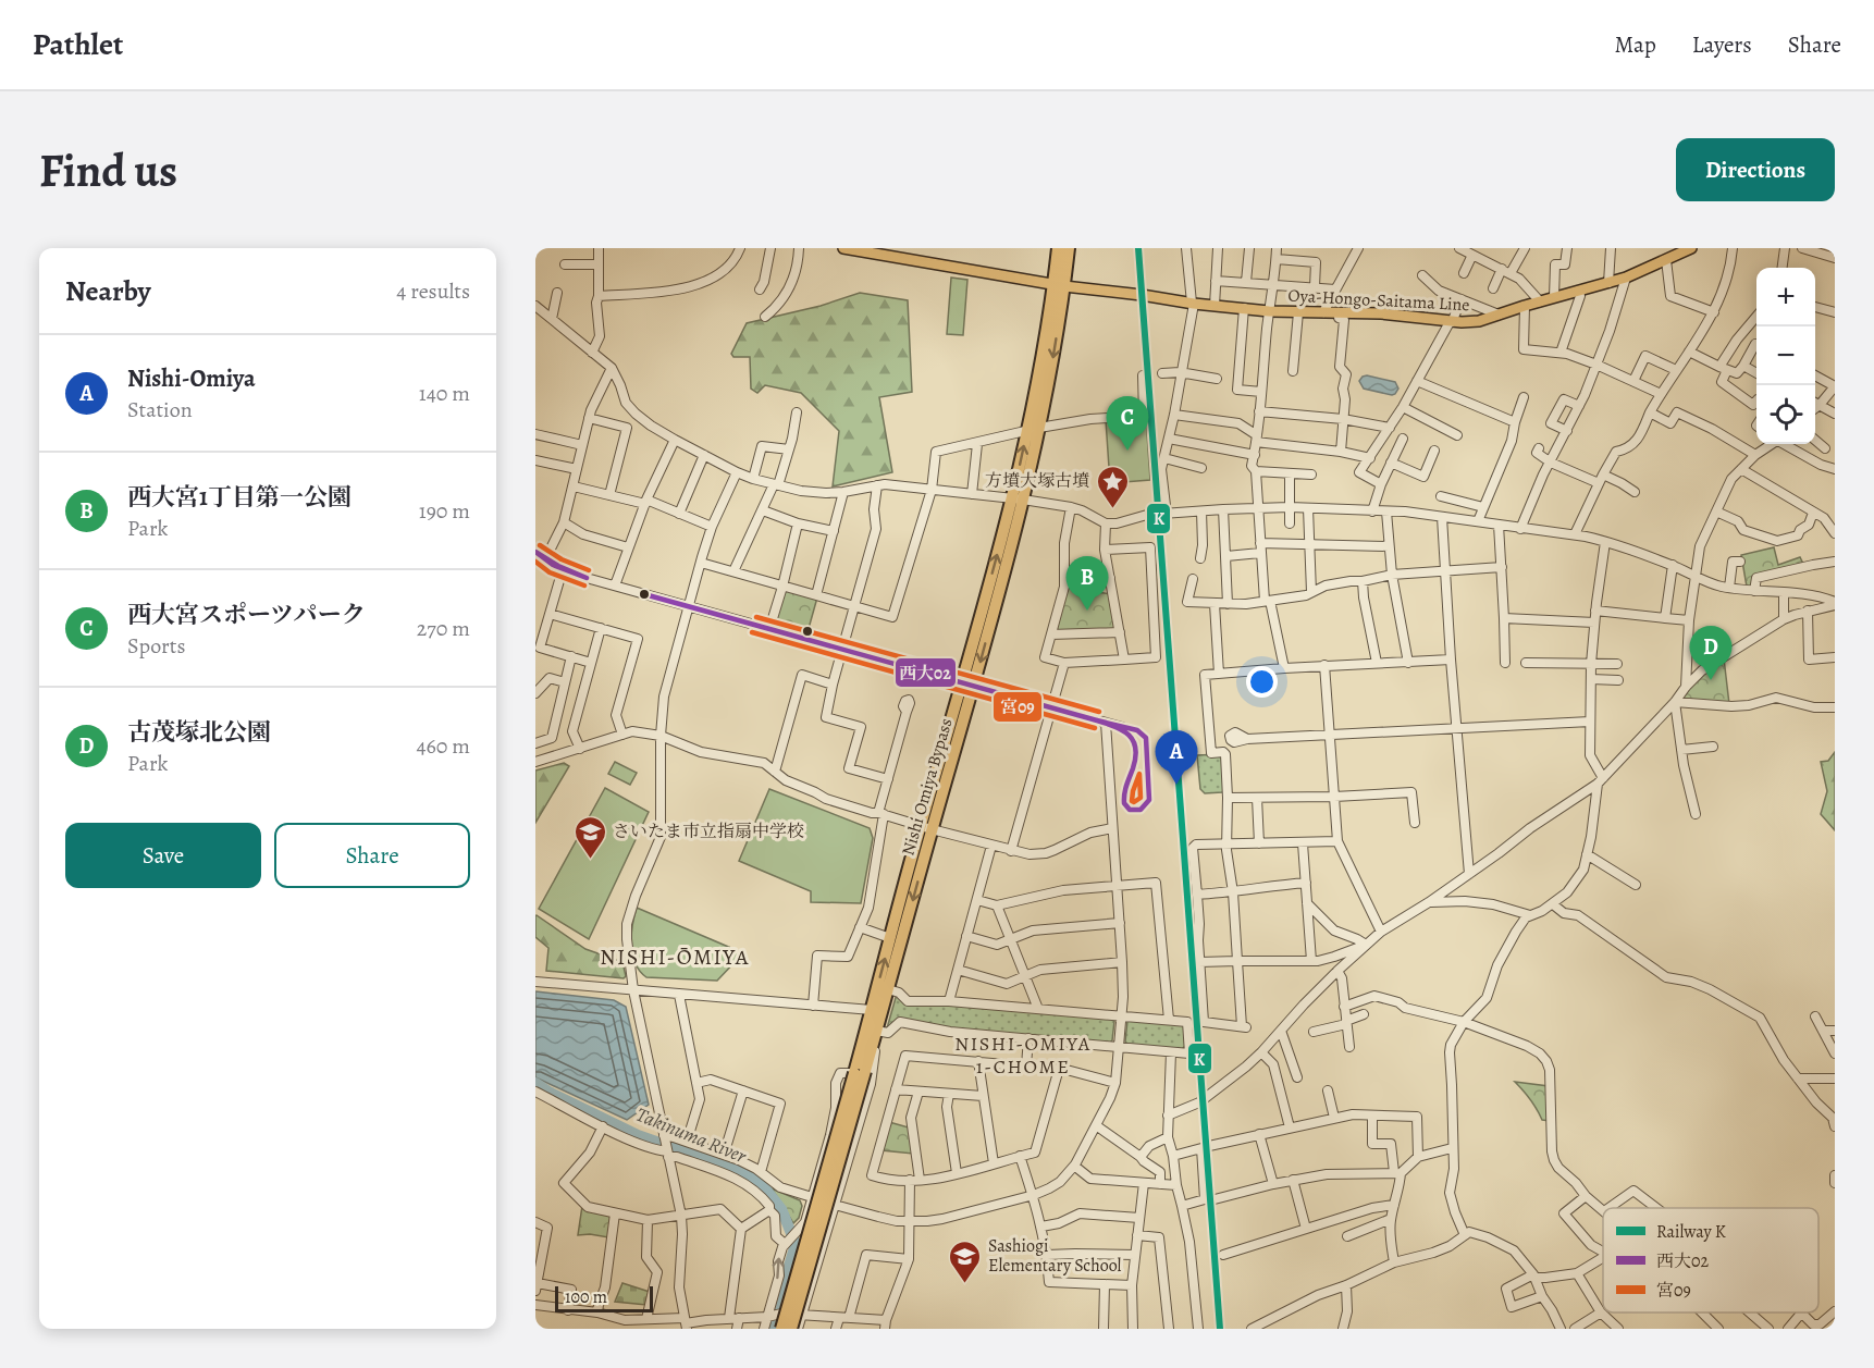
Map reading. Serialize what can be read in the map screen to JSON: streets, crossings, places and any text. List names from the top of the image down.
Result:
{
  "streets": {
    "highway": ["Nishi Omiya Bypass"],
    "main road": ["Oya-Hongo-Saitama Line"]
  },
  "crossings": [
    ["Oya-Hongo-Saitama Line", "Nishi Omiya Bypass"]
  ],
  "districts": ["NISHI-ŌMIYA", "NISHI-OMIYA 1-CHOME"],
  "water": ["Takinuma River"],
  "places": {
    "place": ["方墳大塚古墳"],
    "school or university": ["さいたま市立指扇中学校", "Sashiogi Elementary School"]
  },
  "lines": ["rail line K", "transit line 宮09", "transit line 西大02"],
  "legend": ["Railway K", "西大02", "宮09"],
  "scale_bar": "100 m",
  "page": {
    "header": "Pathlet",
    "nav": ["Map", "Layers", "Share"],
    "buttons": [
      "Directions",
      ["Save", "Share"]
    ],
    "title": "Find us",
    "heading": ["Nearby", "4 results"],
    "map_buttons": ["+", "−"],
    "list": [
      {
        "mark": "A",
        "name": "Nishi-Omiya",
        "note": "Station",
        "value": "140 m"
      },
      {
        "mark": "B",
        "name": "西大宮1丁目第一公園",
        "note": "Park",
        "value": "190 m"
      },
      {
        "mark": "C",
        "name": "西大宮スポーツパーク",
        "note": "Sports",
        "value": "270 m"
      },
      {
        "mark": "D",
        "name": "古茂塚北公園",
        "note": "Park",
        "value": "460 m"
      }
    ],
    "pins": [
      "C",
      "B",
      "D",
      "A"
    ],
    "scale": "100 m"
  }
}
